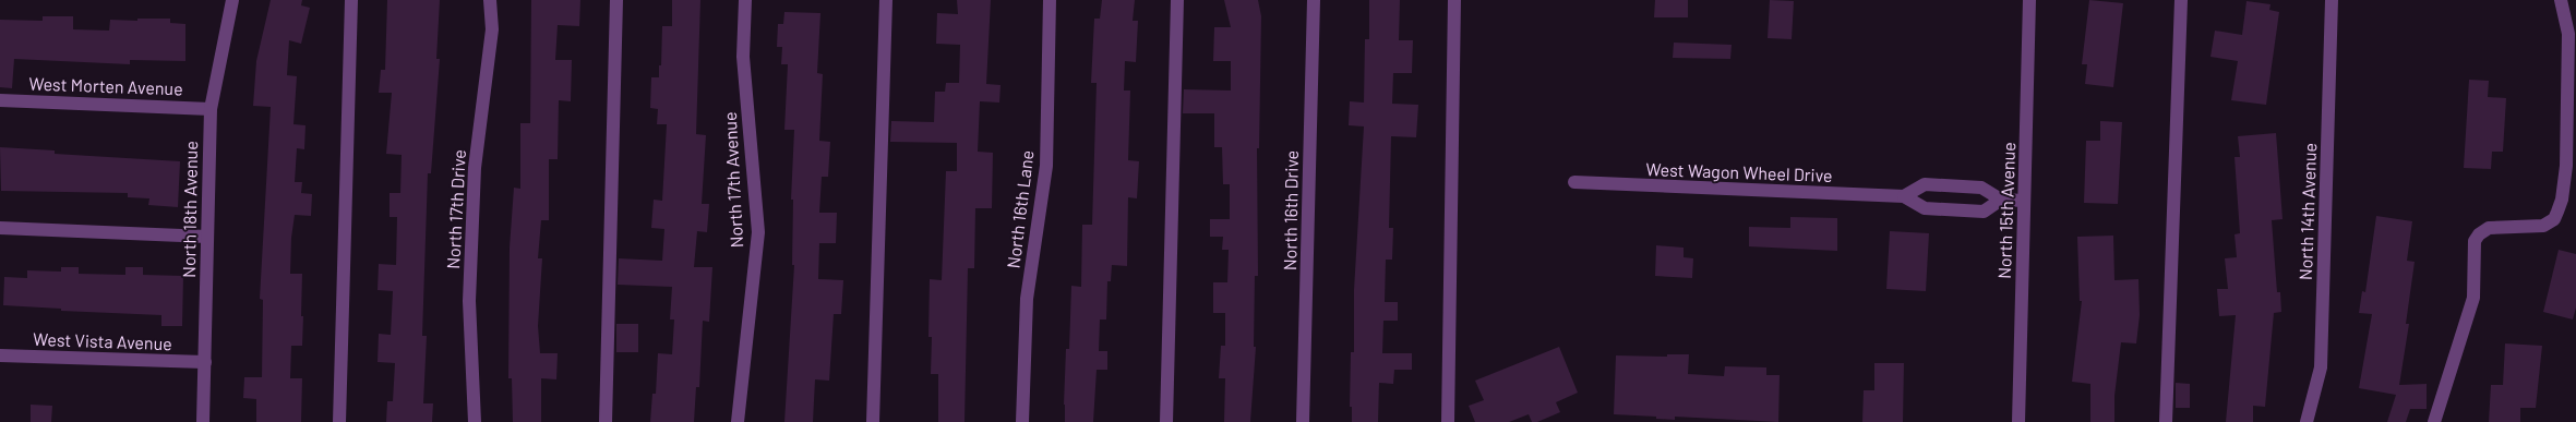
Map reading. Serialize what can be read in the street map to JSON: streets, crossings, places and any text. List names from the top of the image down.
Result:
{
  "streets": {
    "street": [
      "West Morten Avenue",
      "West Wagon Wheel Drive",
      "North 17th Avenue",
      "North 18th Avenue",
      "North 17th Drive",
      "North 16th Lane",
      "North 16th Drive",
      "North 15th Avenue",
      "North 14th Avenue",
      "West Vista Avenue"
    ]
  },
  "crossings": [
    ["West Morten Avenue", "North 18th Avenue"],
    ["West Wagon Wheel Drive", "North 15th Avenue"],
    ["North 18th Avenue", "West Vista Avenue"]
  ]
}
